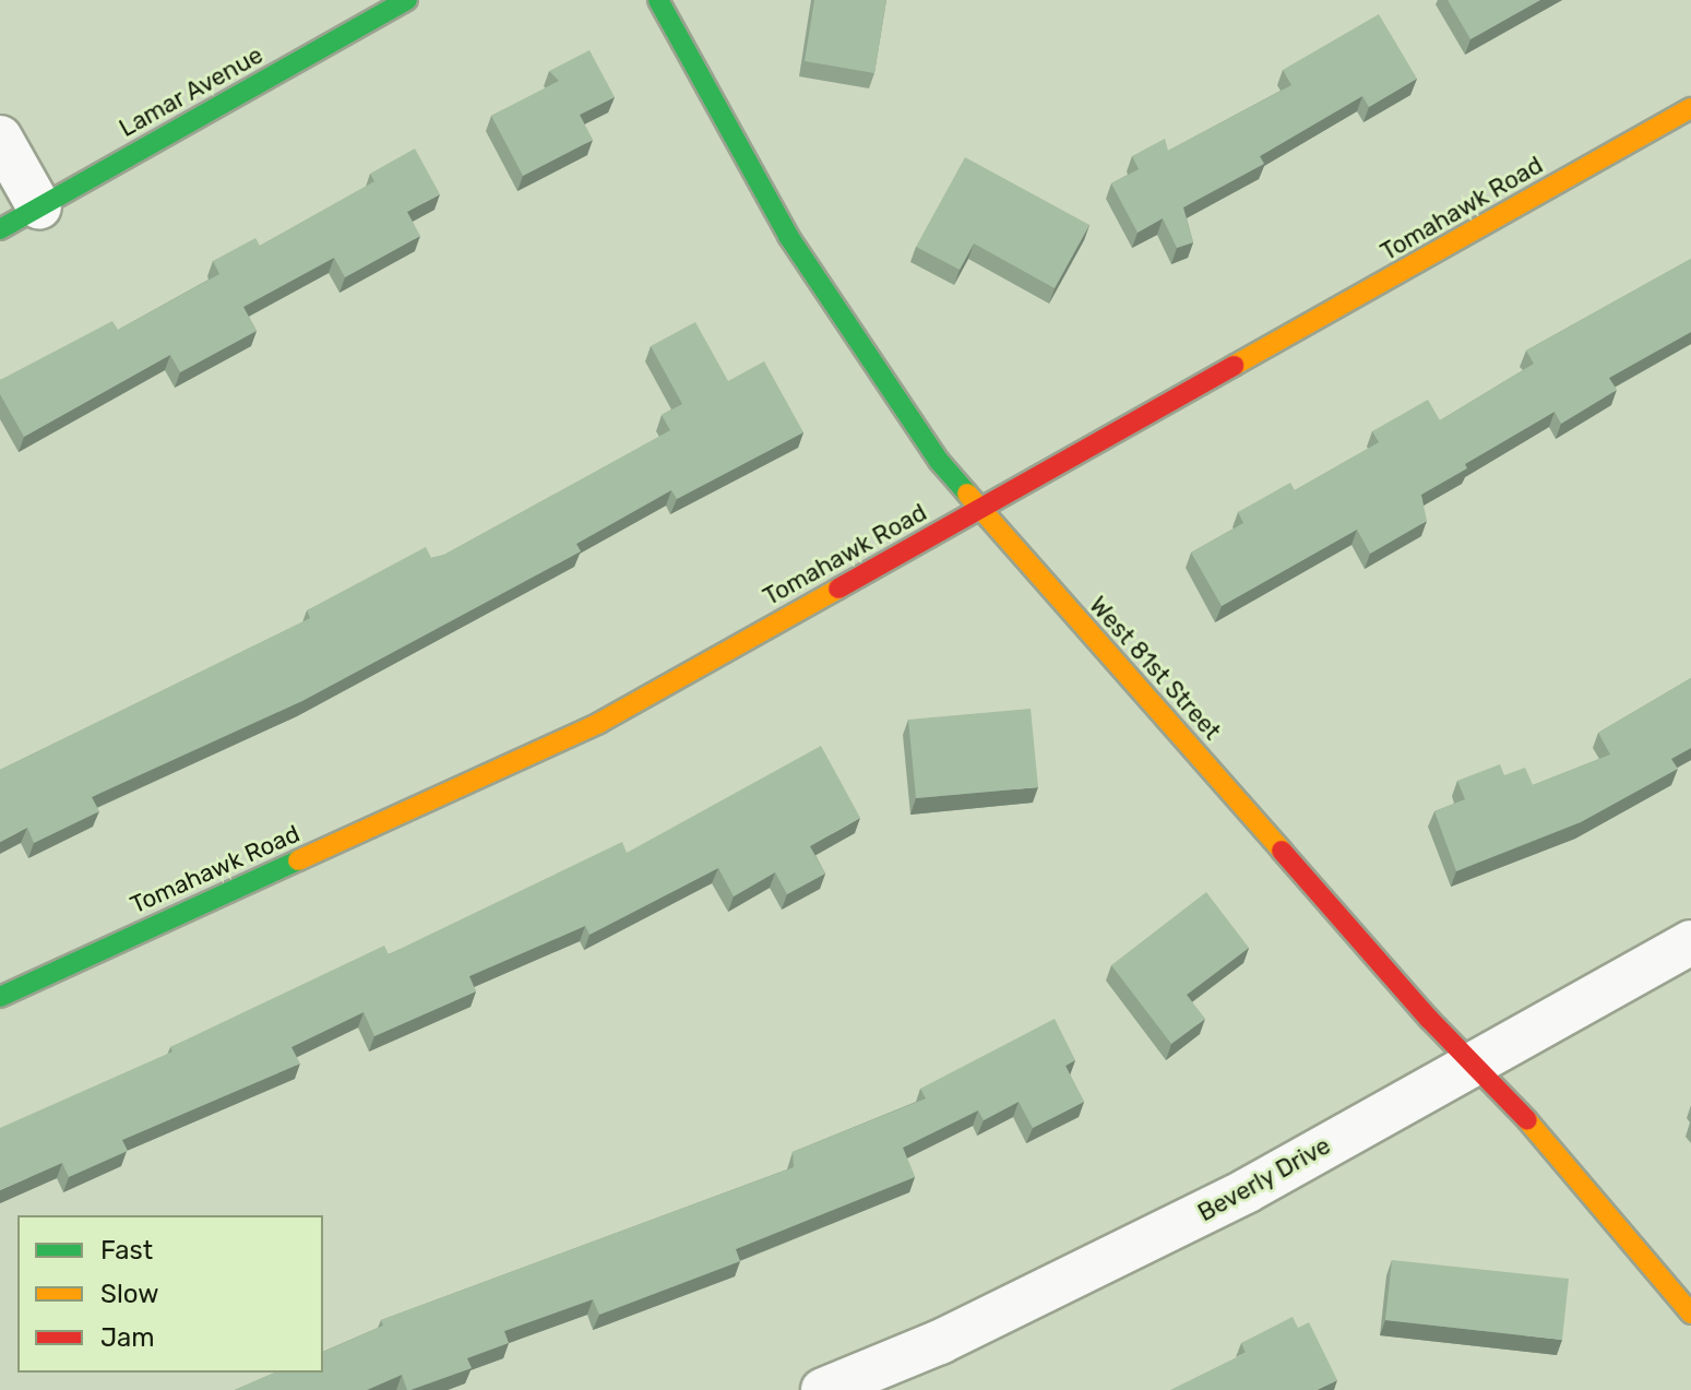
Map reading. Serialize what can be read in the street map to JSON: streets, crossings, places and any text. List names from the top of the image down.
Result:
{
  "streets": {
    "street": [
      "Lamar Avenue",
      "Tomahawk Road",
      "West 81st Street",
      "Beverly Drive"
    ]
  },
  "crossings": [
    ["Tomahawk Road", "West 81st Street"],
    ["West 81st Street", "Beverly Drive"]
  ],
  "legend": ["Fast", "Slow", "Jam"]
}
